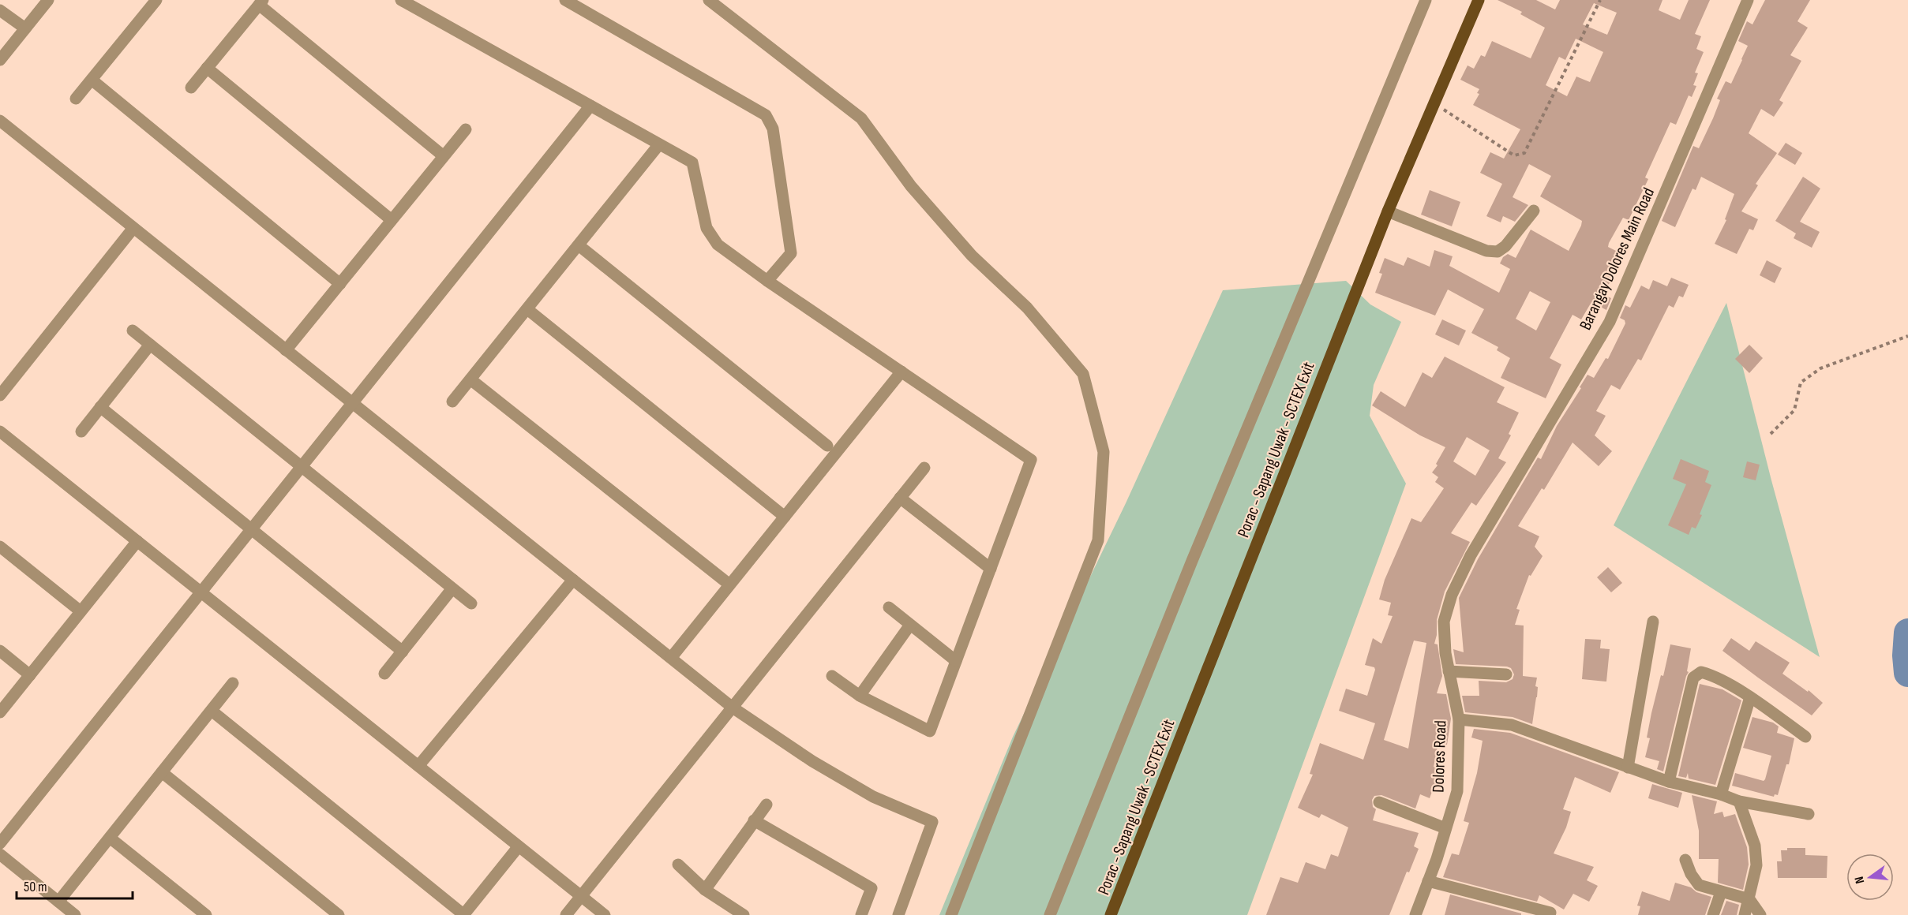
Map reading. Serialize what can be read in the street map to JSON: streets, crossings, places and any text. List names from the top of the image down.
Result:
{
  "streets": {
    "main road": ["Porac - Sapang Uwak - SCTEX Exit"],
    "street": ["Barangay Dolores Main Road", "Dolores Road"]
  },
  "crossings": [
    ["Barangay Dolores Main Road", "Dolores Road"]
  ],
  "scale_bar": "50 m",
  "north": "left"
}
